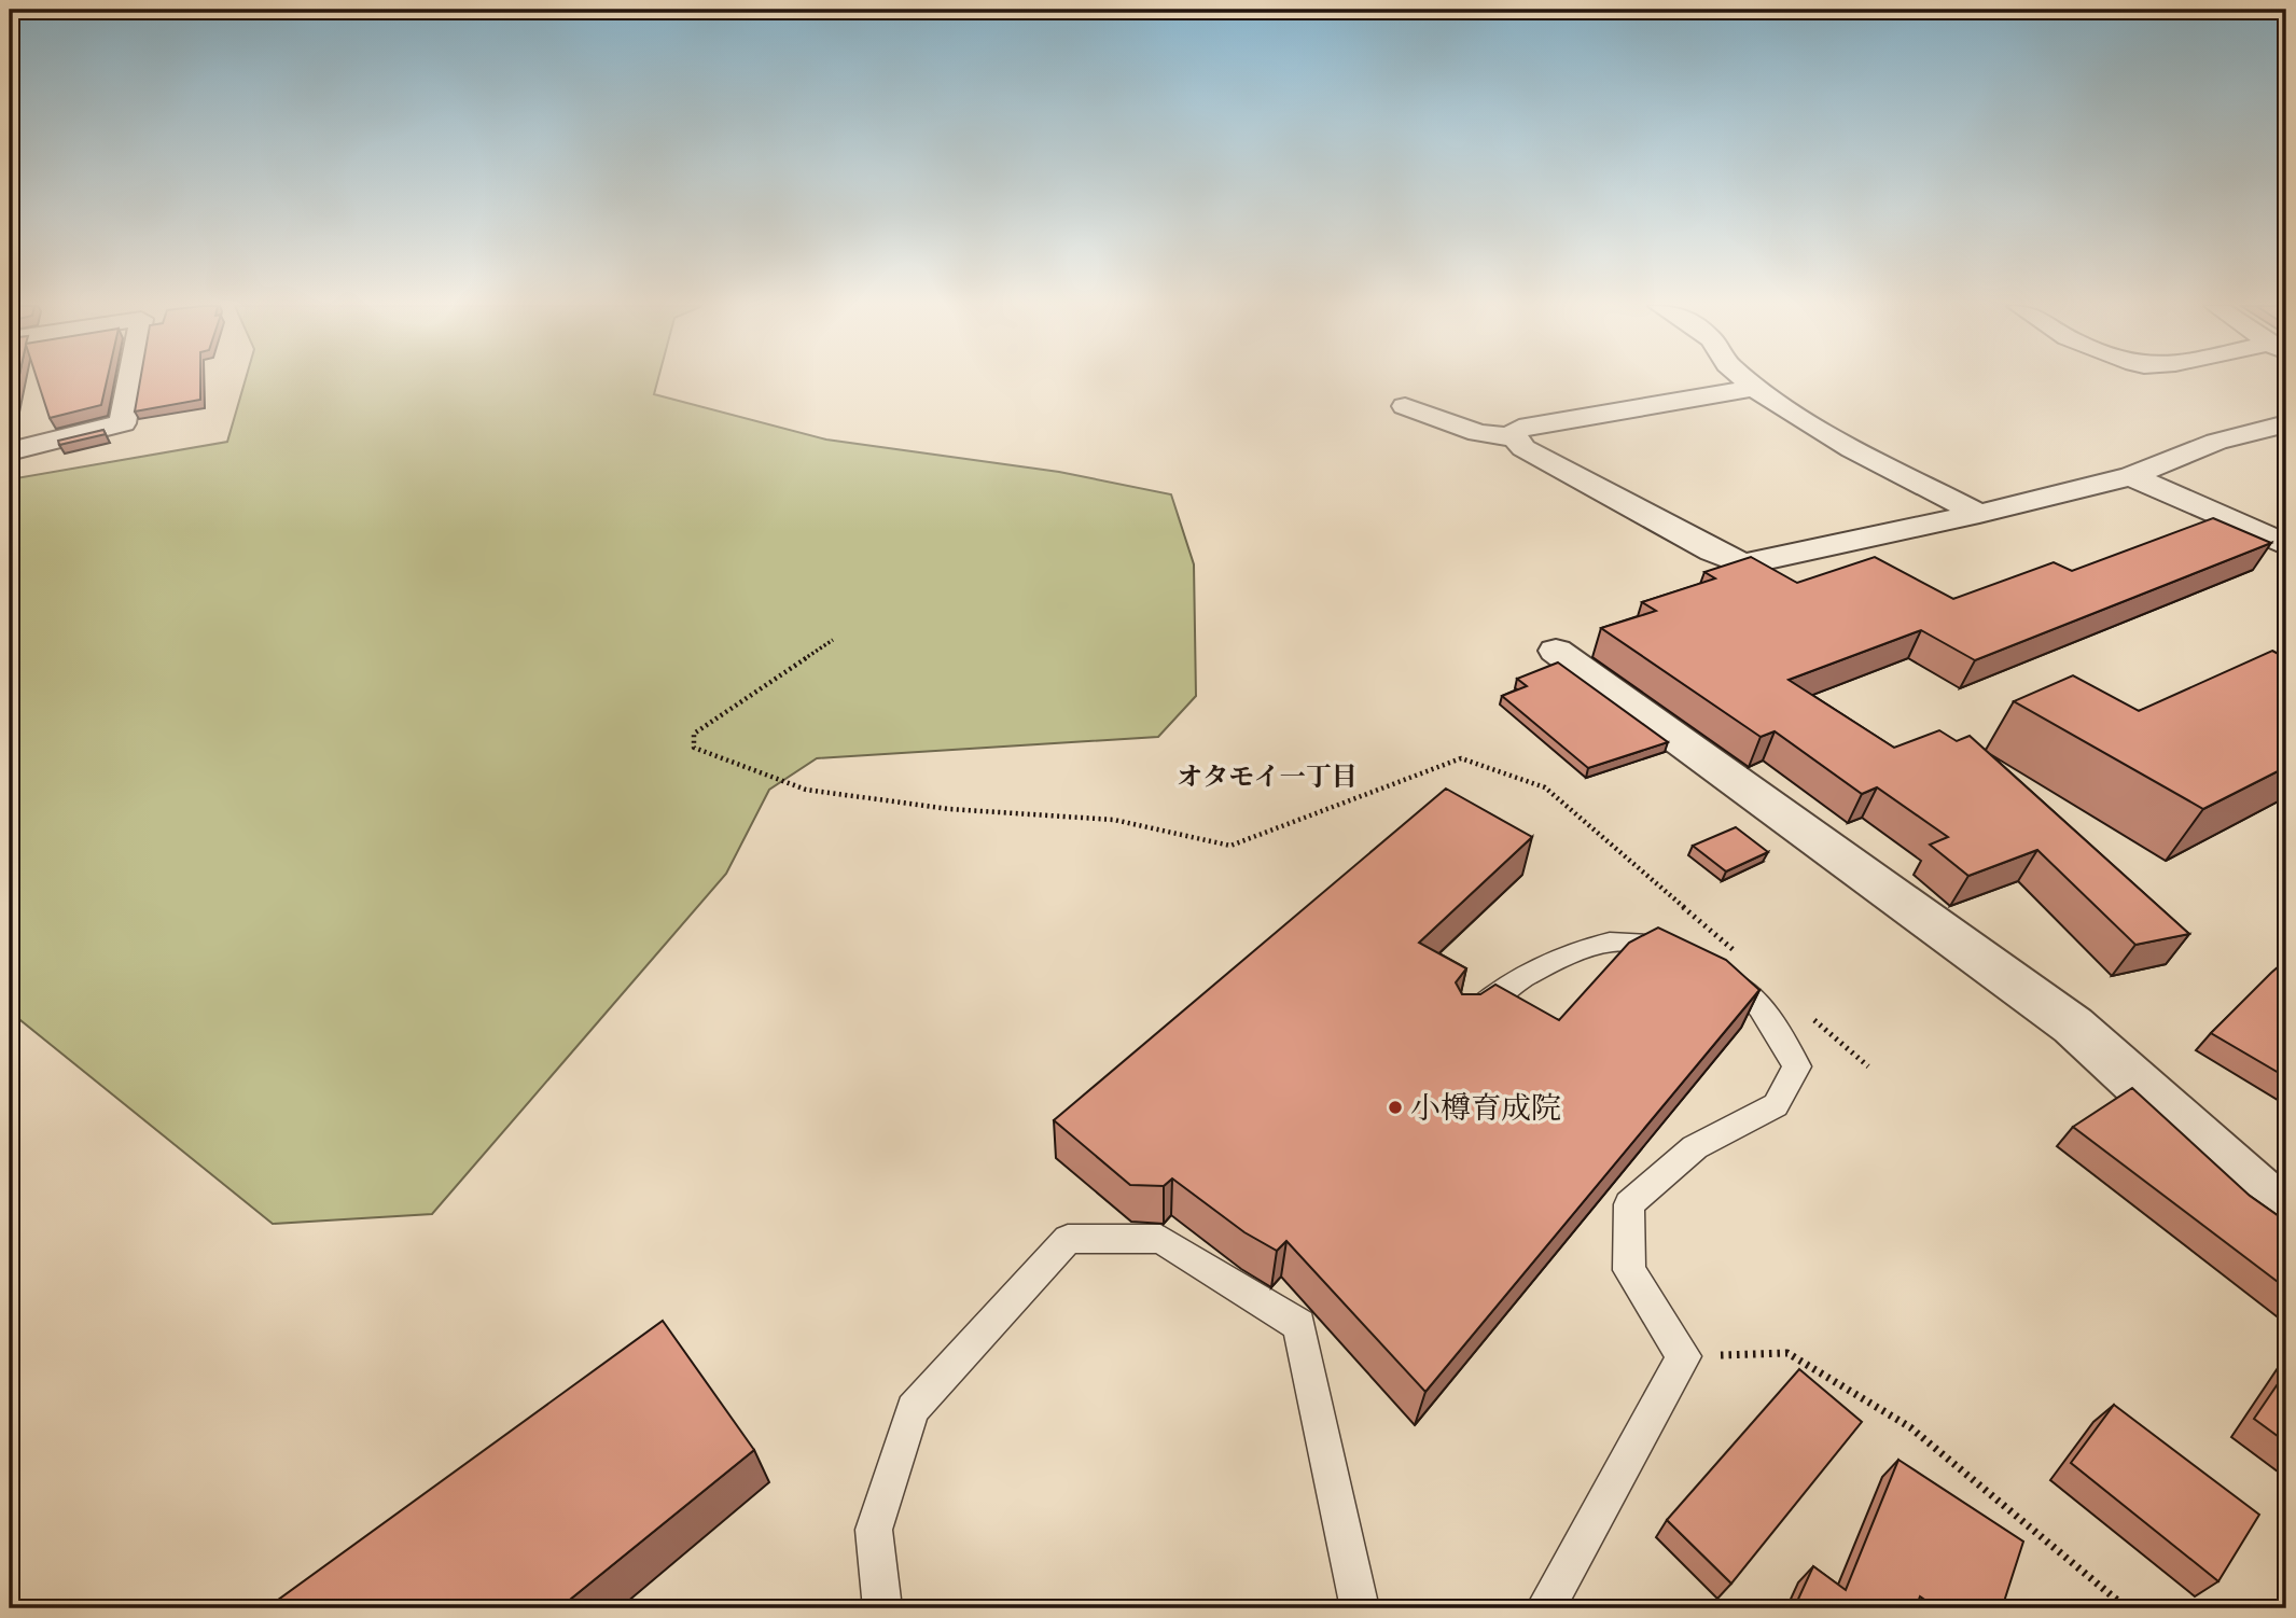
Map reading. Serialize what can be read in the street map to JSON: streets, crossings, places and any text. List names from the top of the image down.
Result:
{
  "districts": ["オタモイ一丁目"],
  "places": ["小樽育成院"]
}
